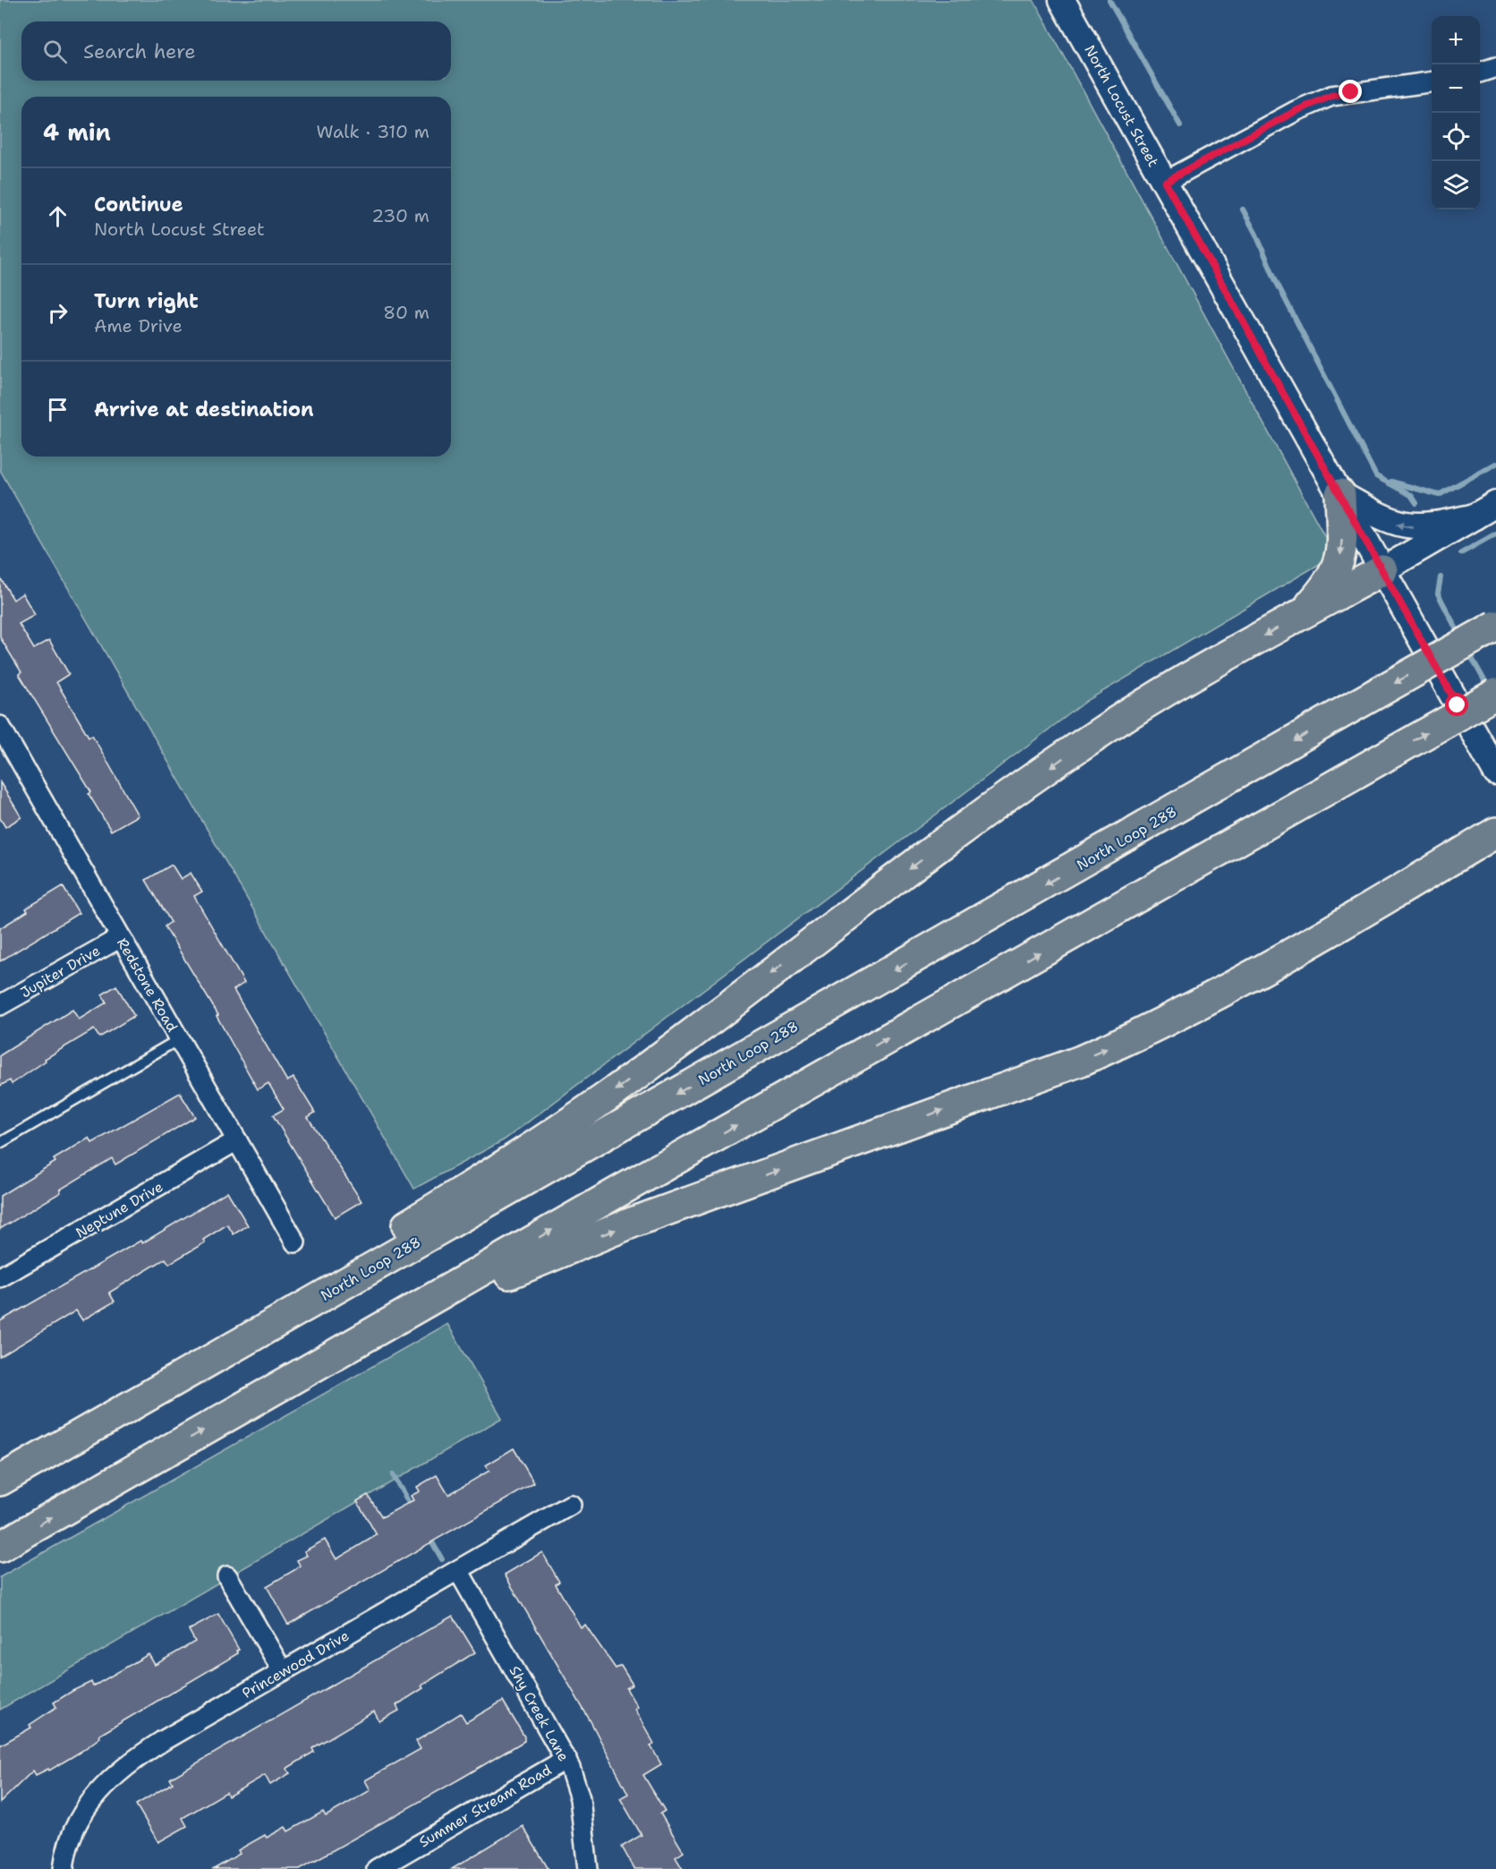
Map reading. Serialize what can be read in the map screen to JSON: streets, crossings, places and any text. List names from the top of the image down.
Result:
{
  "streets": {
    "highway": ["North Loop 288"],
    "main road": ["North Locust Street"],
    "street": [
      "Jupiter Drive",
      "Redstone Road",
      "Neptune Drive",
      "Princewood Drive",
      "Shy Creek Lane",
      "Summer Stream Road"
    ]
  },
  "crossings": [
    ["Jupiter Drive", "Redstone Road"],
    ["Redstone Road", "Neptune Drive"],
    ["Princewood Drive", "Shy Creek Lane"],
    ["Shy Creek Lane", "Summer Stream Road"]
  ],
  "page": {
    "map_buttons": ["+", "−"],
    "search": "Search here",
    "heading": ["4 min", "Walk · 310 m"],
    "list": [
      ["Continue", "North Locust Street", "230 m"],
      ["Turn right", "Ame Drive", "80 m"],
      "Arrive at destination"
    ]
  }
}
